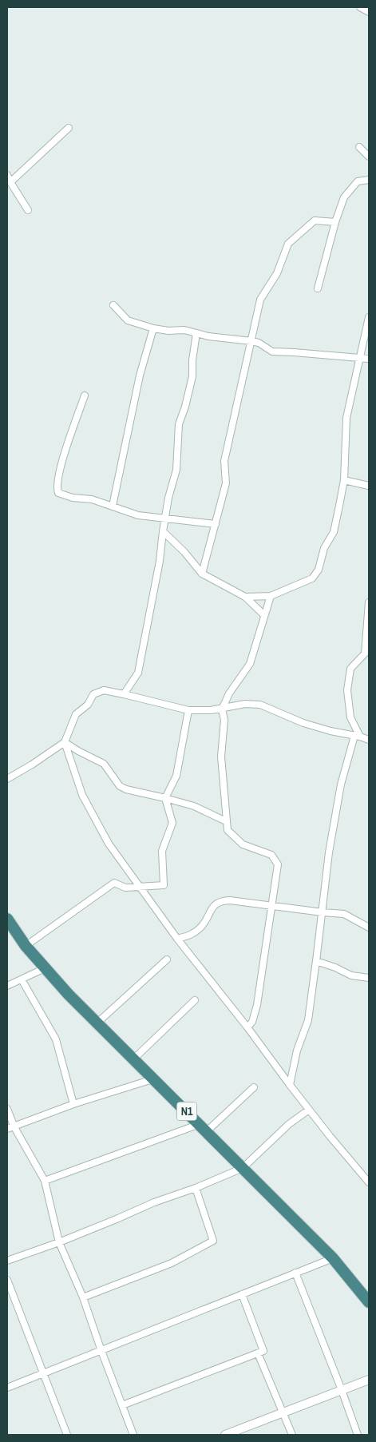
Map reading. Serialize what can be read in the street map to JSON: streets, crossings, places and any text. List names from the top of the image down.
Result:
{
  "streets": {
    "highway": ["N1"]
  }
}
